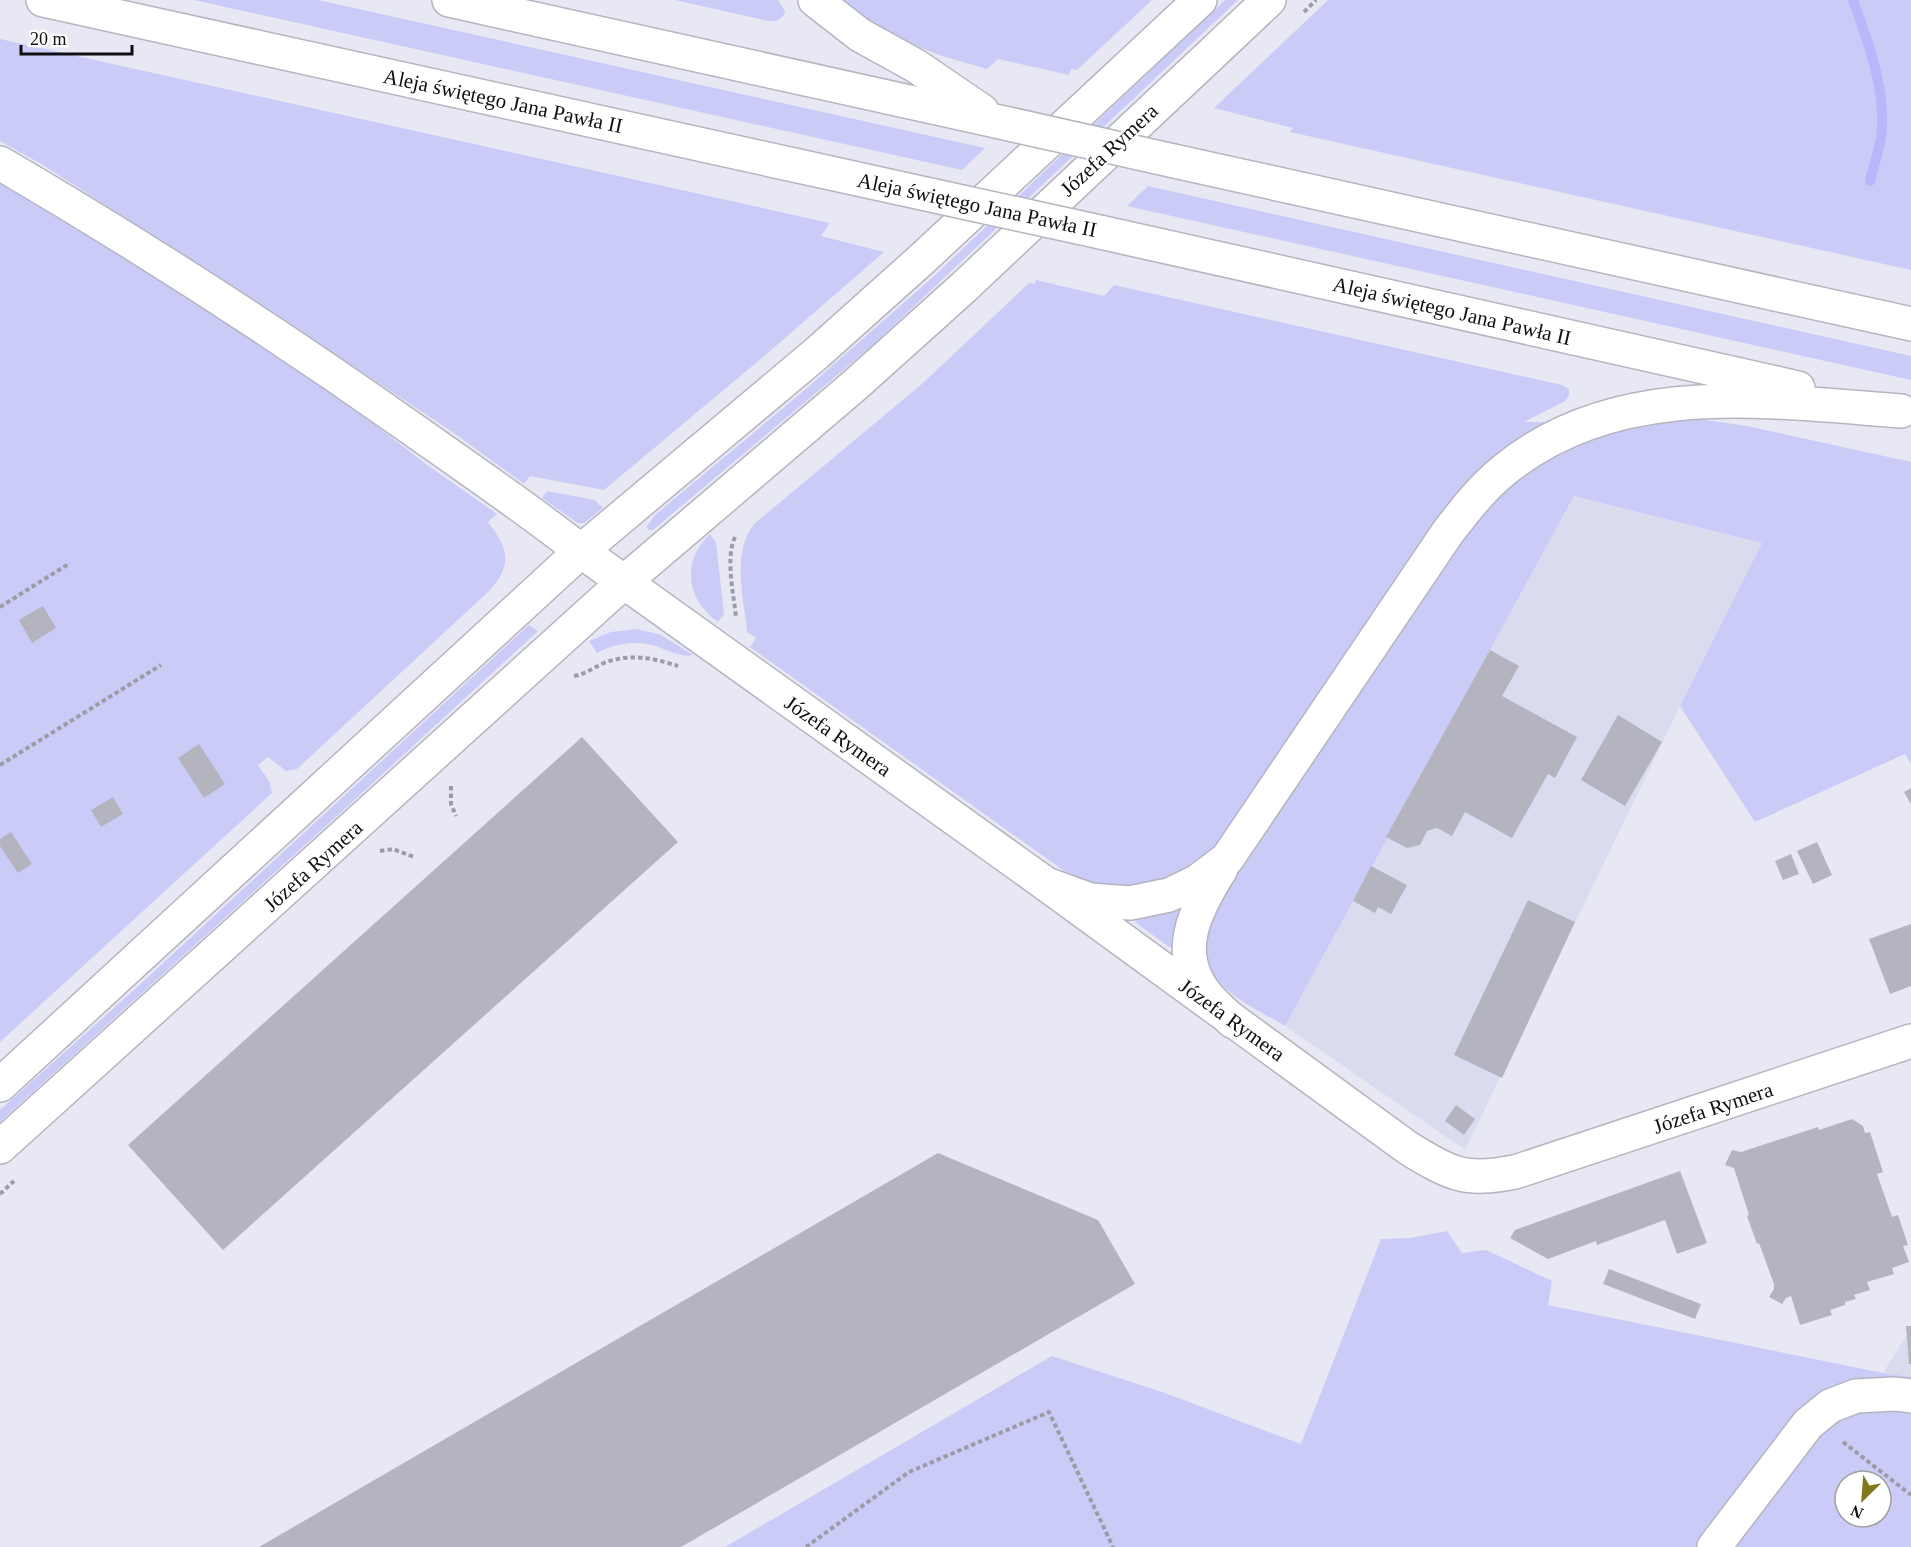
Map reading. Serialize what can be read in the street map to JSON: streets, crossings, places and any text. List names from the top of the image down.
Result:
{
  "streets": {
    "main road": ["Aleja świętego Jana Pawła II", "Józefa Rymera"]
  },
  "scale_bar": "20 m",
  "north": "bottom left"
}
